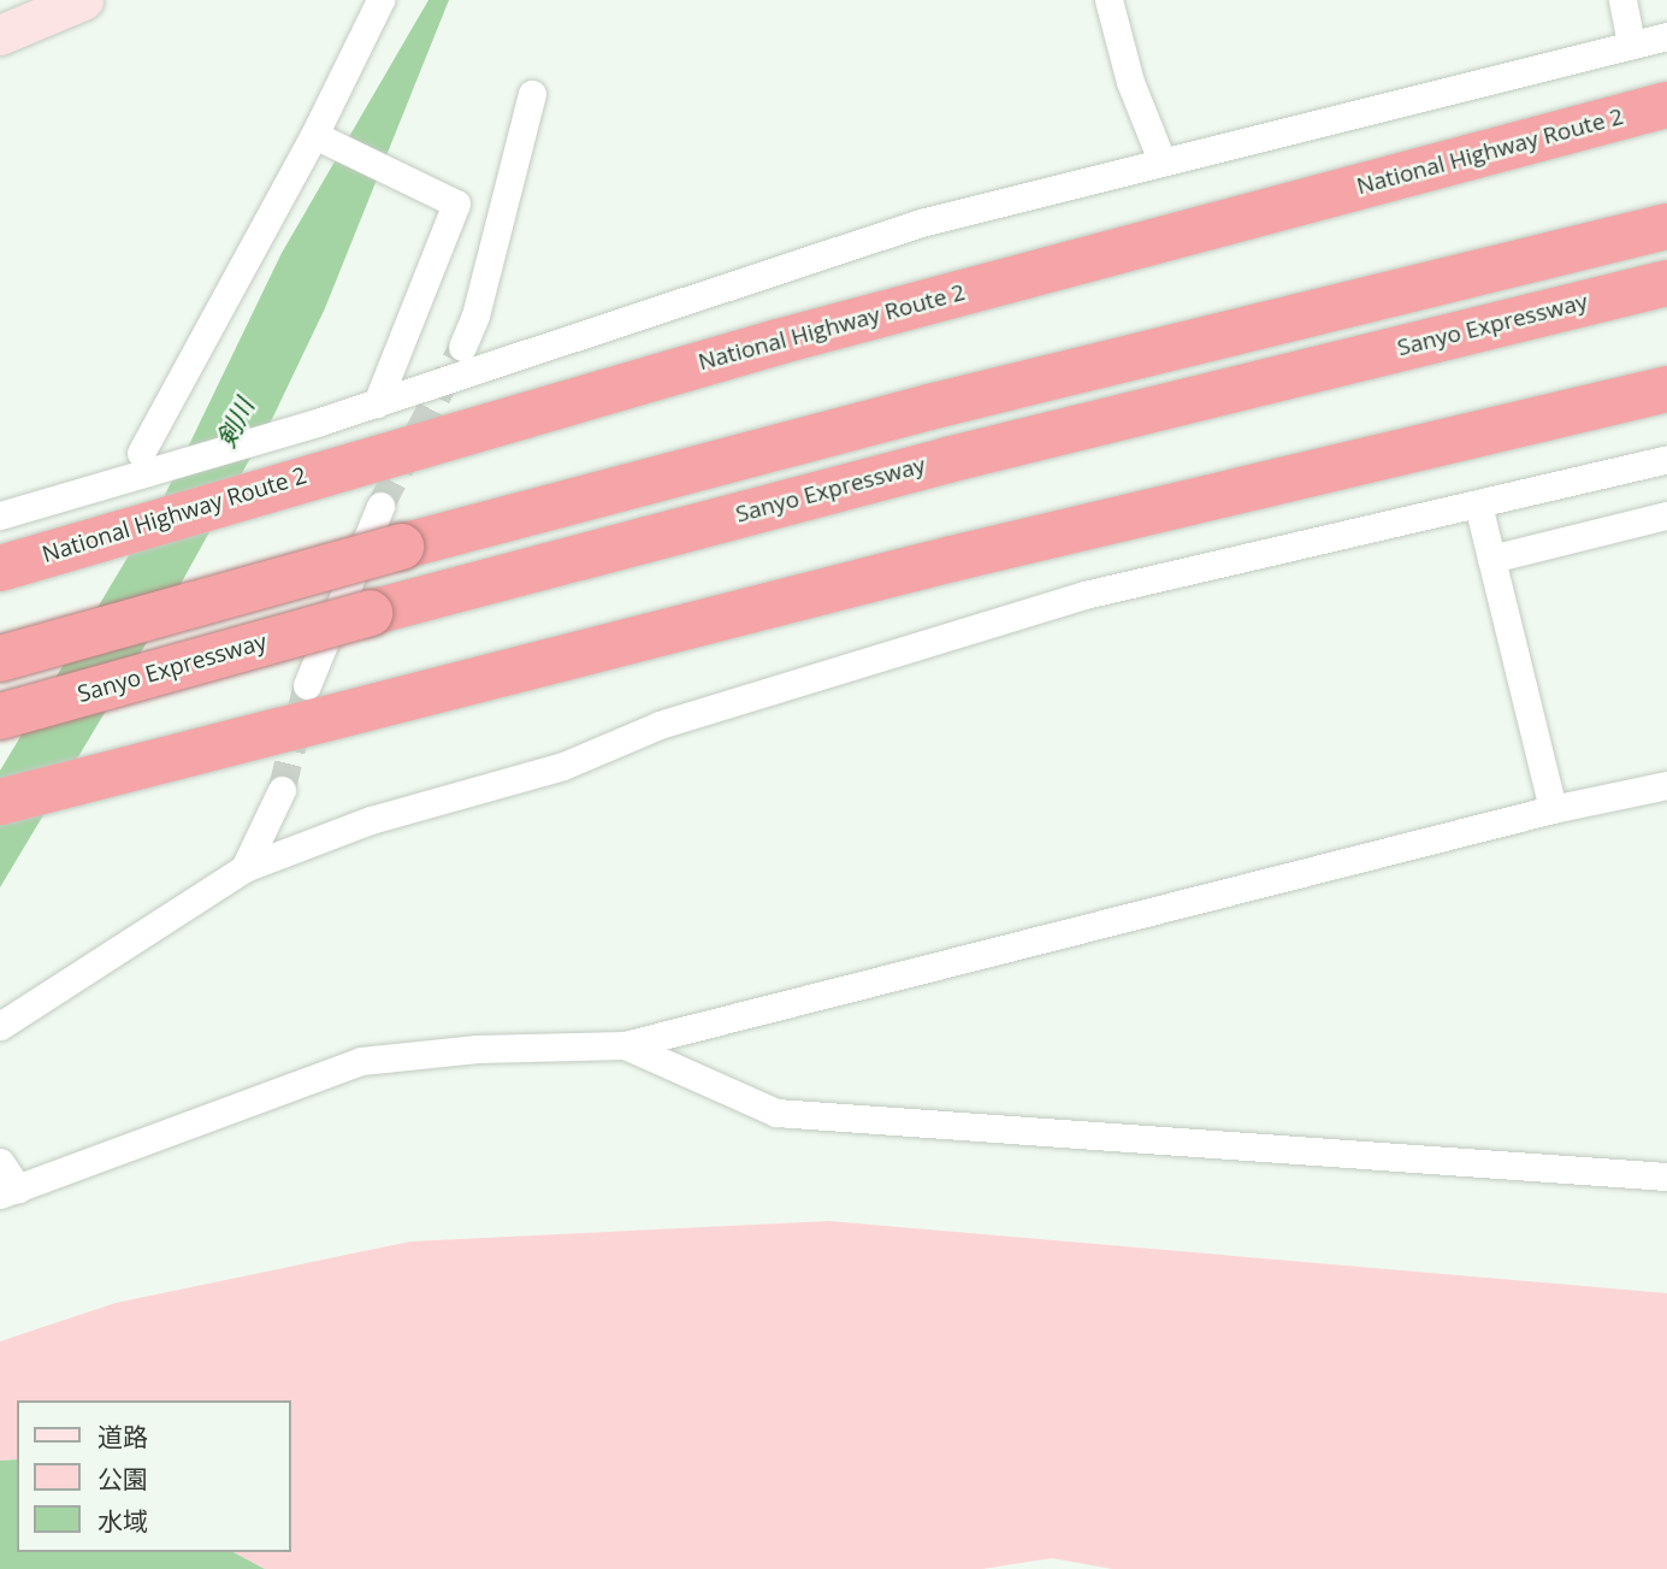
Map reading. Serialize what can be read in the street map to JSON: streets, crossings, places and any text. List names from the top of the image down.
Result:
{
  "streets": {
    "highway": ["National Highway Route 2", "Sanyo Expressway"]
  },
  "water": ["剣川"],
  "legend": ["道路", "公園", "水域"]
}
